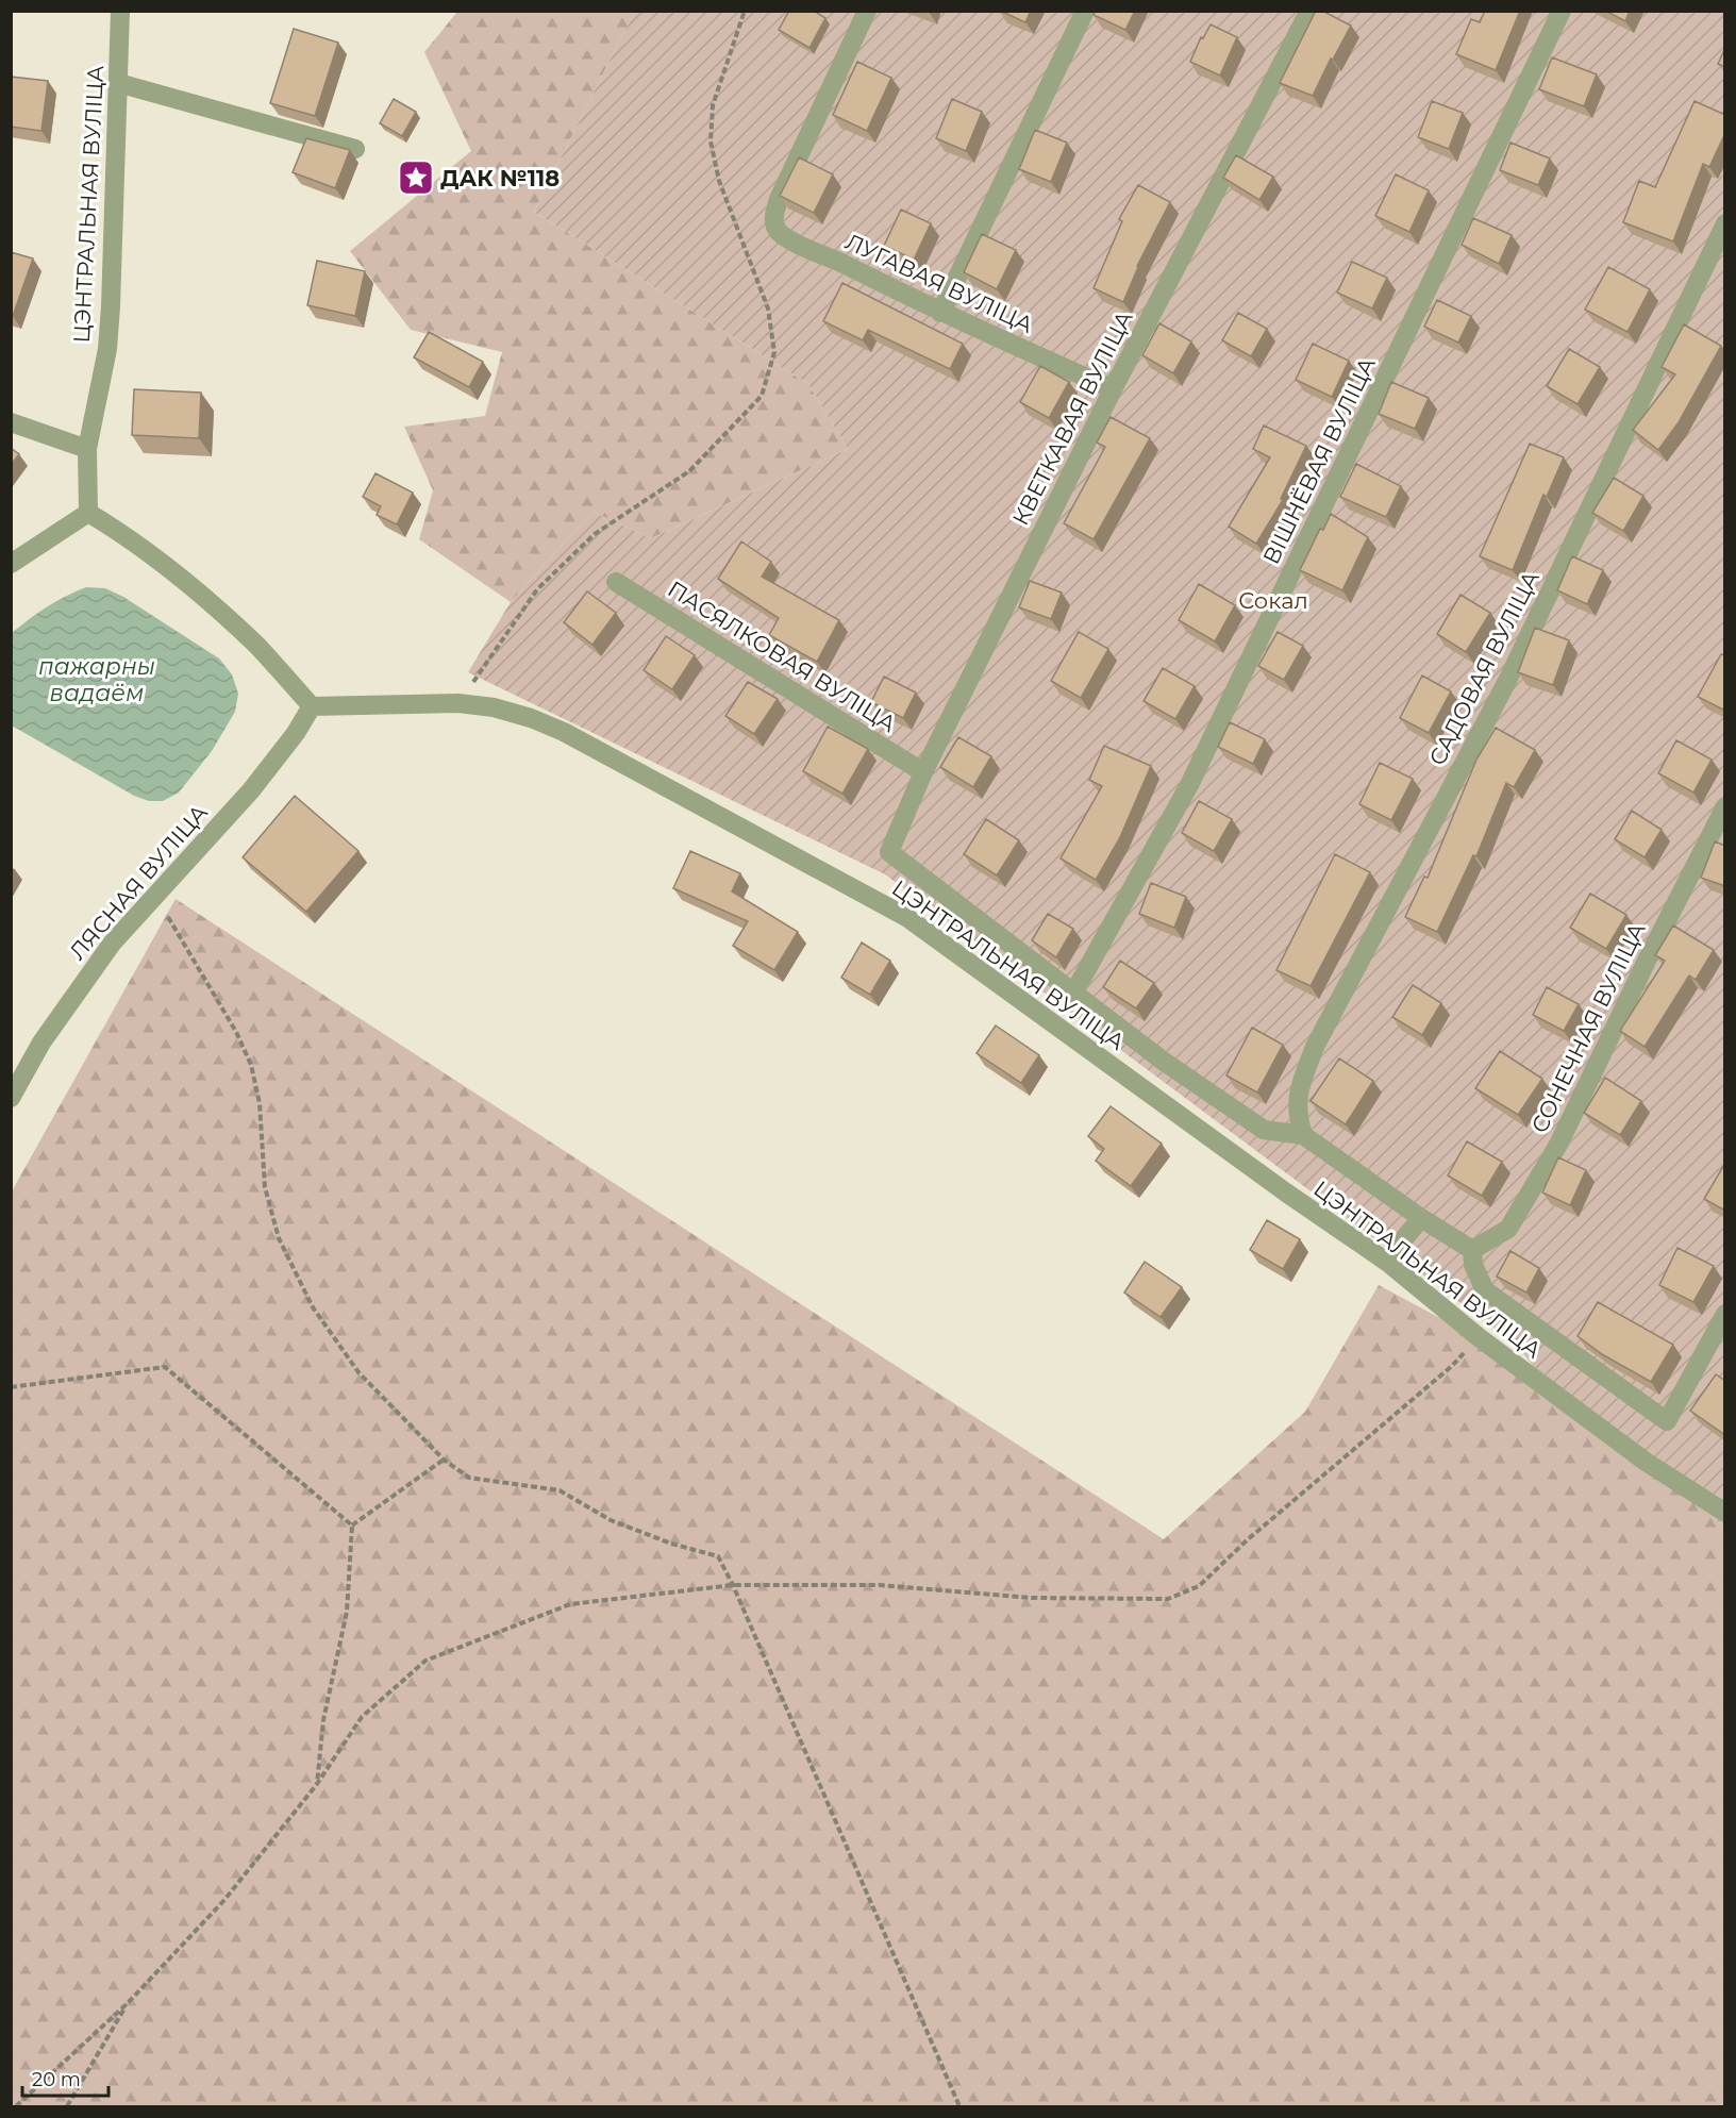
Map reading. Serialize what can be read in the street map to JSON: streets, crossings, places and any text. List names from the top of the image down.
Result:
{
  "streets": {
    "street": [
      "ЦЭНТРАЛЬНАЯ ВУЛІЦА",
      "ЛУГАВАЯ ВУЛІЦА",
      "КВЕТКАВАЯ ВУЛІЦА",
      "ВІШНЁВАЯ ВУЛІЦА",
      "ПАСЯЛКОВАЯ ВУЛІЦА",
      "САДОВАЯ ВУЛІЦА",
      "ЛЯСНАЯ ВУЛІЦА",
      "СОНЕЧНАЯ ВУЛІЦА"
    ]
  },
  "crossings": [
    ["ЦЭНТРАЛЬНАЯ ВУЛІЦА", "ЛЯСНАЯ ВУЛІЦА"],
    ["ЛУГАВАЯ ВУЛІЦА", "КВЕТКАВАЯ ВУЛІЦА"],
    ["КВЕТКАВАЯ ВУЛІЦА", "ВІШНЁВАЯ ВУЛІЦА"],
    ["КВЕТКАВАЯ ВУЛІЦА", "ПАСЯЛКОВАЯ ВУЛІЦА"]
  ],
  "water": ["пажарны вадаём"],
  "parks": ["Сокал"],
  "places": {
    "place": ["ДАК №118"]
  },
  "scale_bar": "20 m"
}
